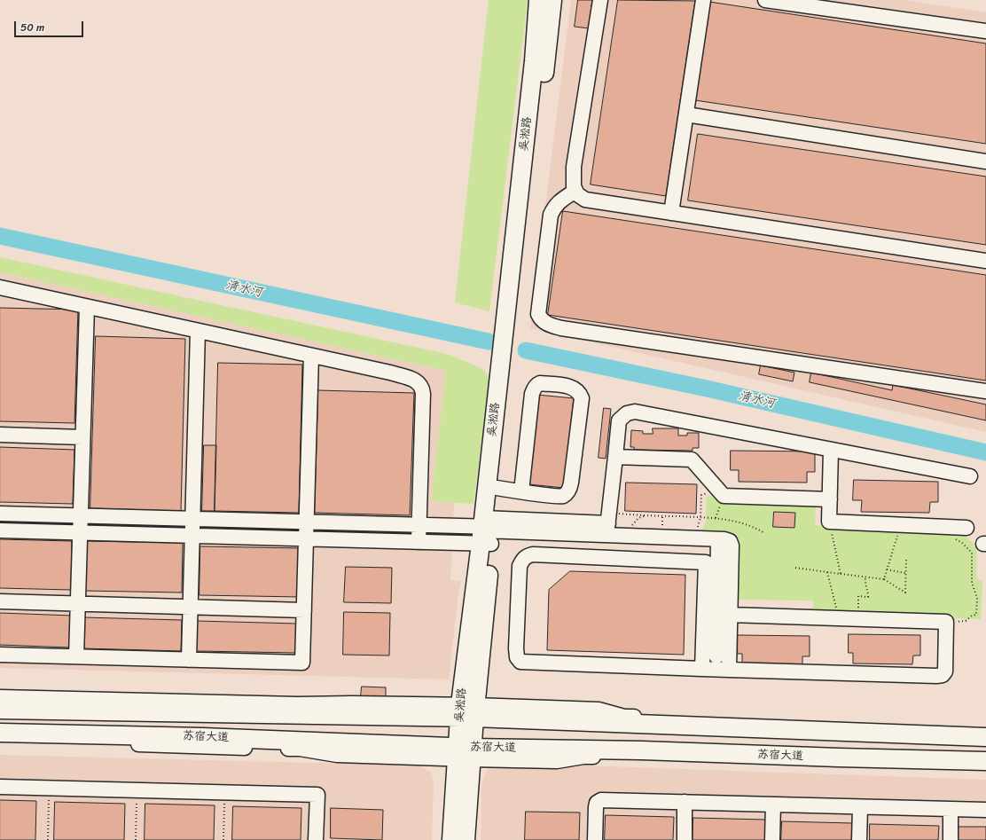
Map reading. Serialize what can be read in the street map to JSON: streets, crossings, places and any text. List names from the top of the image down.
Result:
{
  "streets": {
    "main road": ["吴淞路", "苏宿大道"]
  },
  "crossings": [
    ["吴淞路", "苏宿大道"]
  ],
  "water": ["清水河"],
  "scale_bar": "50 m"
}
